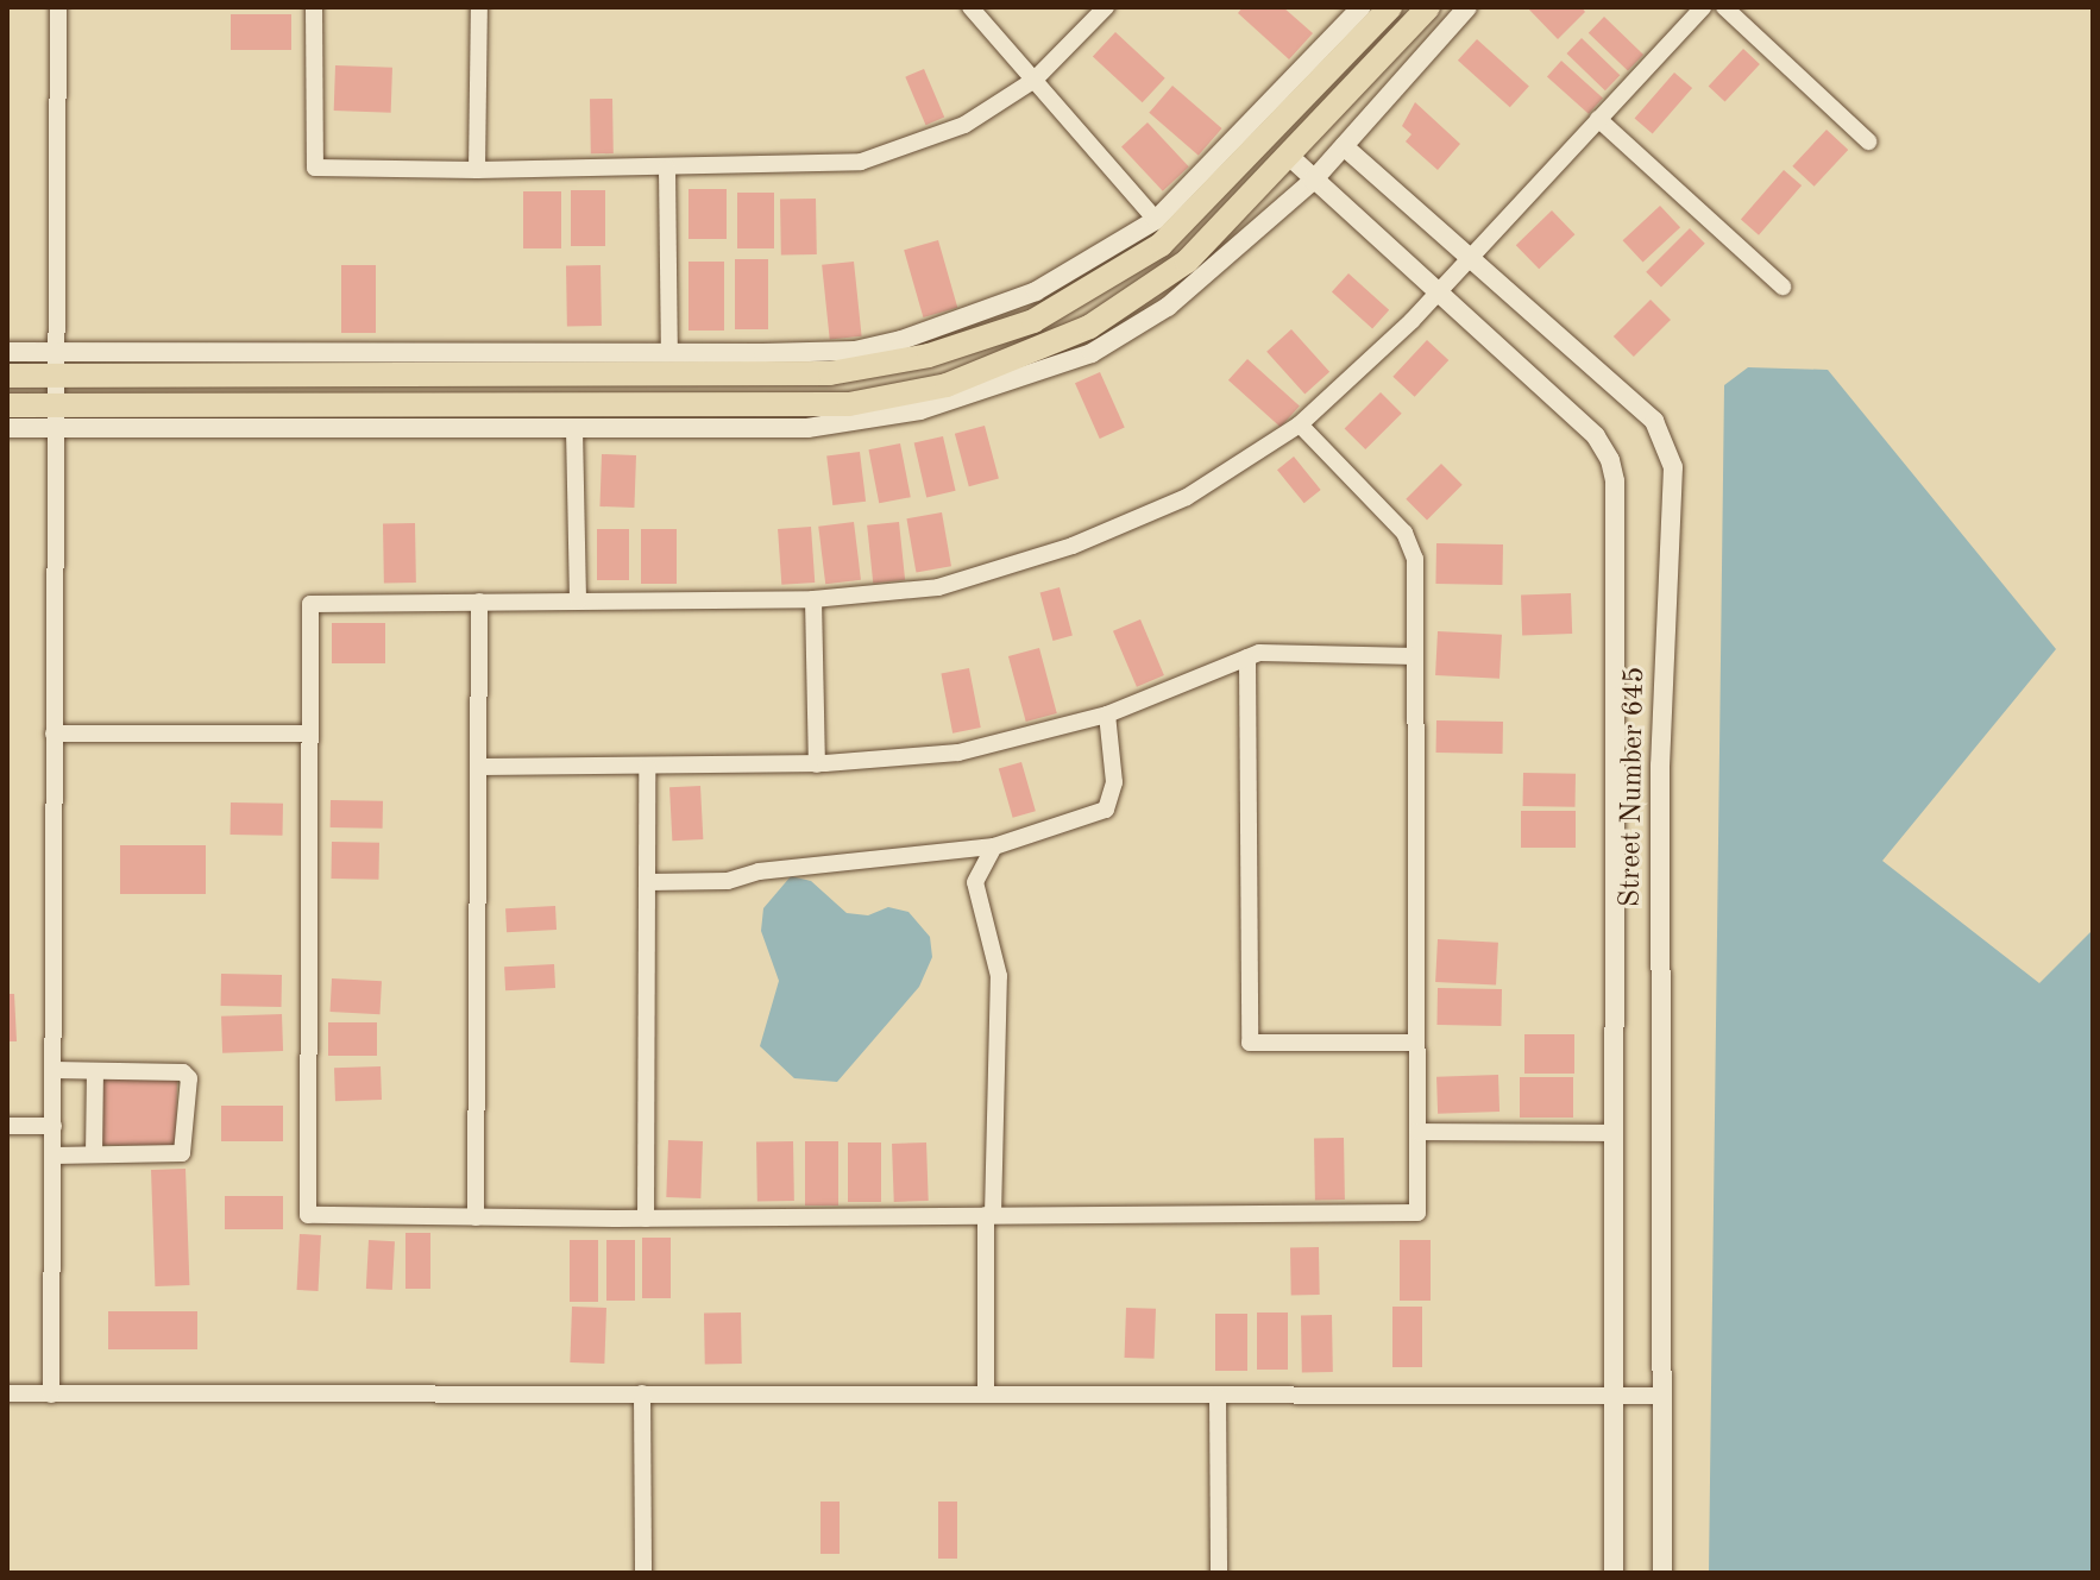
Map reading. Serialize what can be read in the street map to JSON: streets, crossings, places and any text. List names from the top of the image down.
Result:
{
  "streets": {
    "street": ["Street Number 645"]
  }
}
